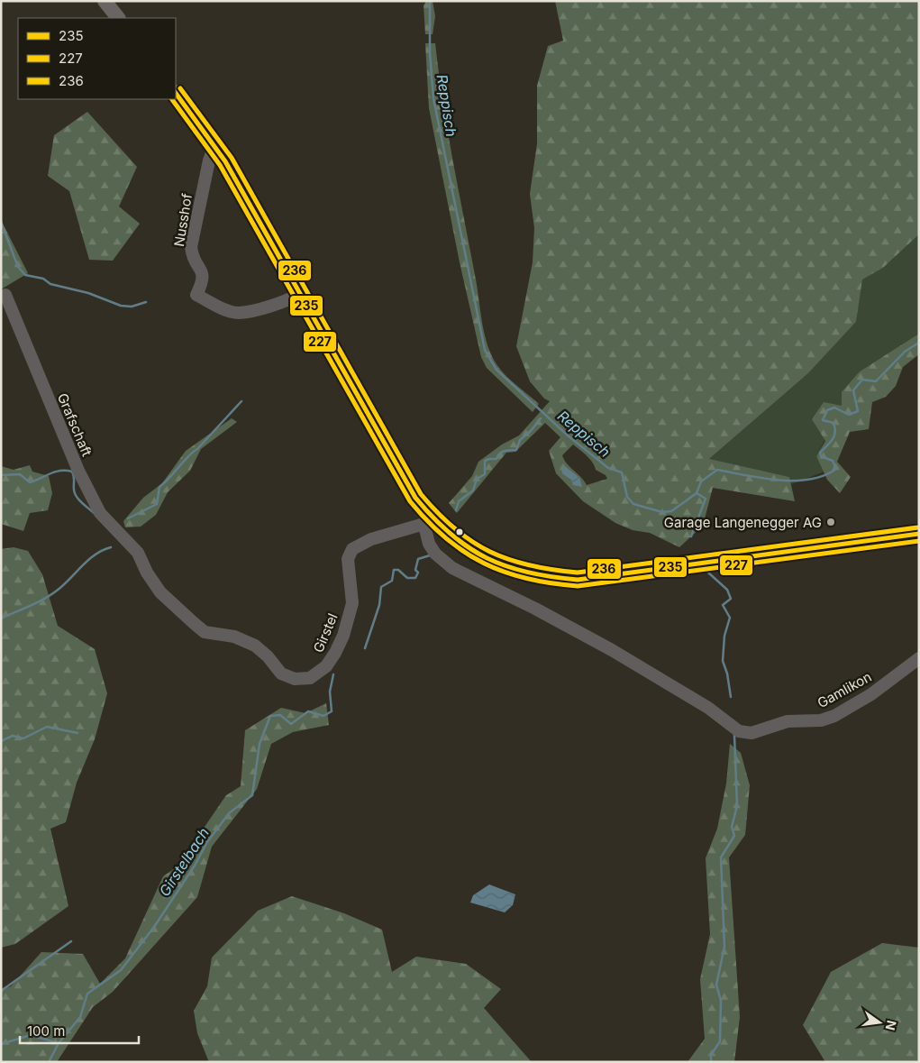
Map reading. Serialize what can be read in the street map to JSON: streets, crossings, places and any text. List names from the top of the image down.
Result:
{
  "streets": {
    "street": [
      "Nusshof",
      "Grafschaft",
      "Girstel",
      "Gamlikon"
    ]
  },
  "crossings": [
    ["Grafschaft", "Girstel"],
    ["Girstel", "Gamlikon"]
  ],
  "water": ["Reppisch", "Girstelbach"],
  "places": ["Garage Langenegger AG"],
  "lines": ["transit line 236", "transit line 235", "transit line 227"],
  "legend": ["235", "227", "236"],
  "scale_bar": "100 m",
  "north": "right"
}
